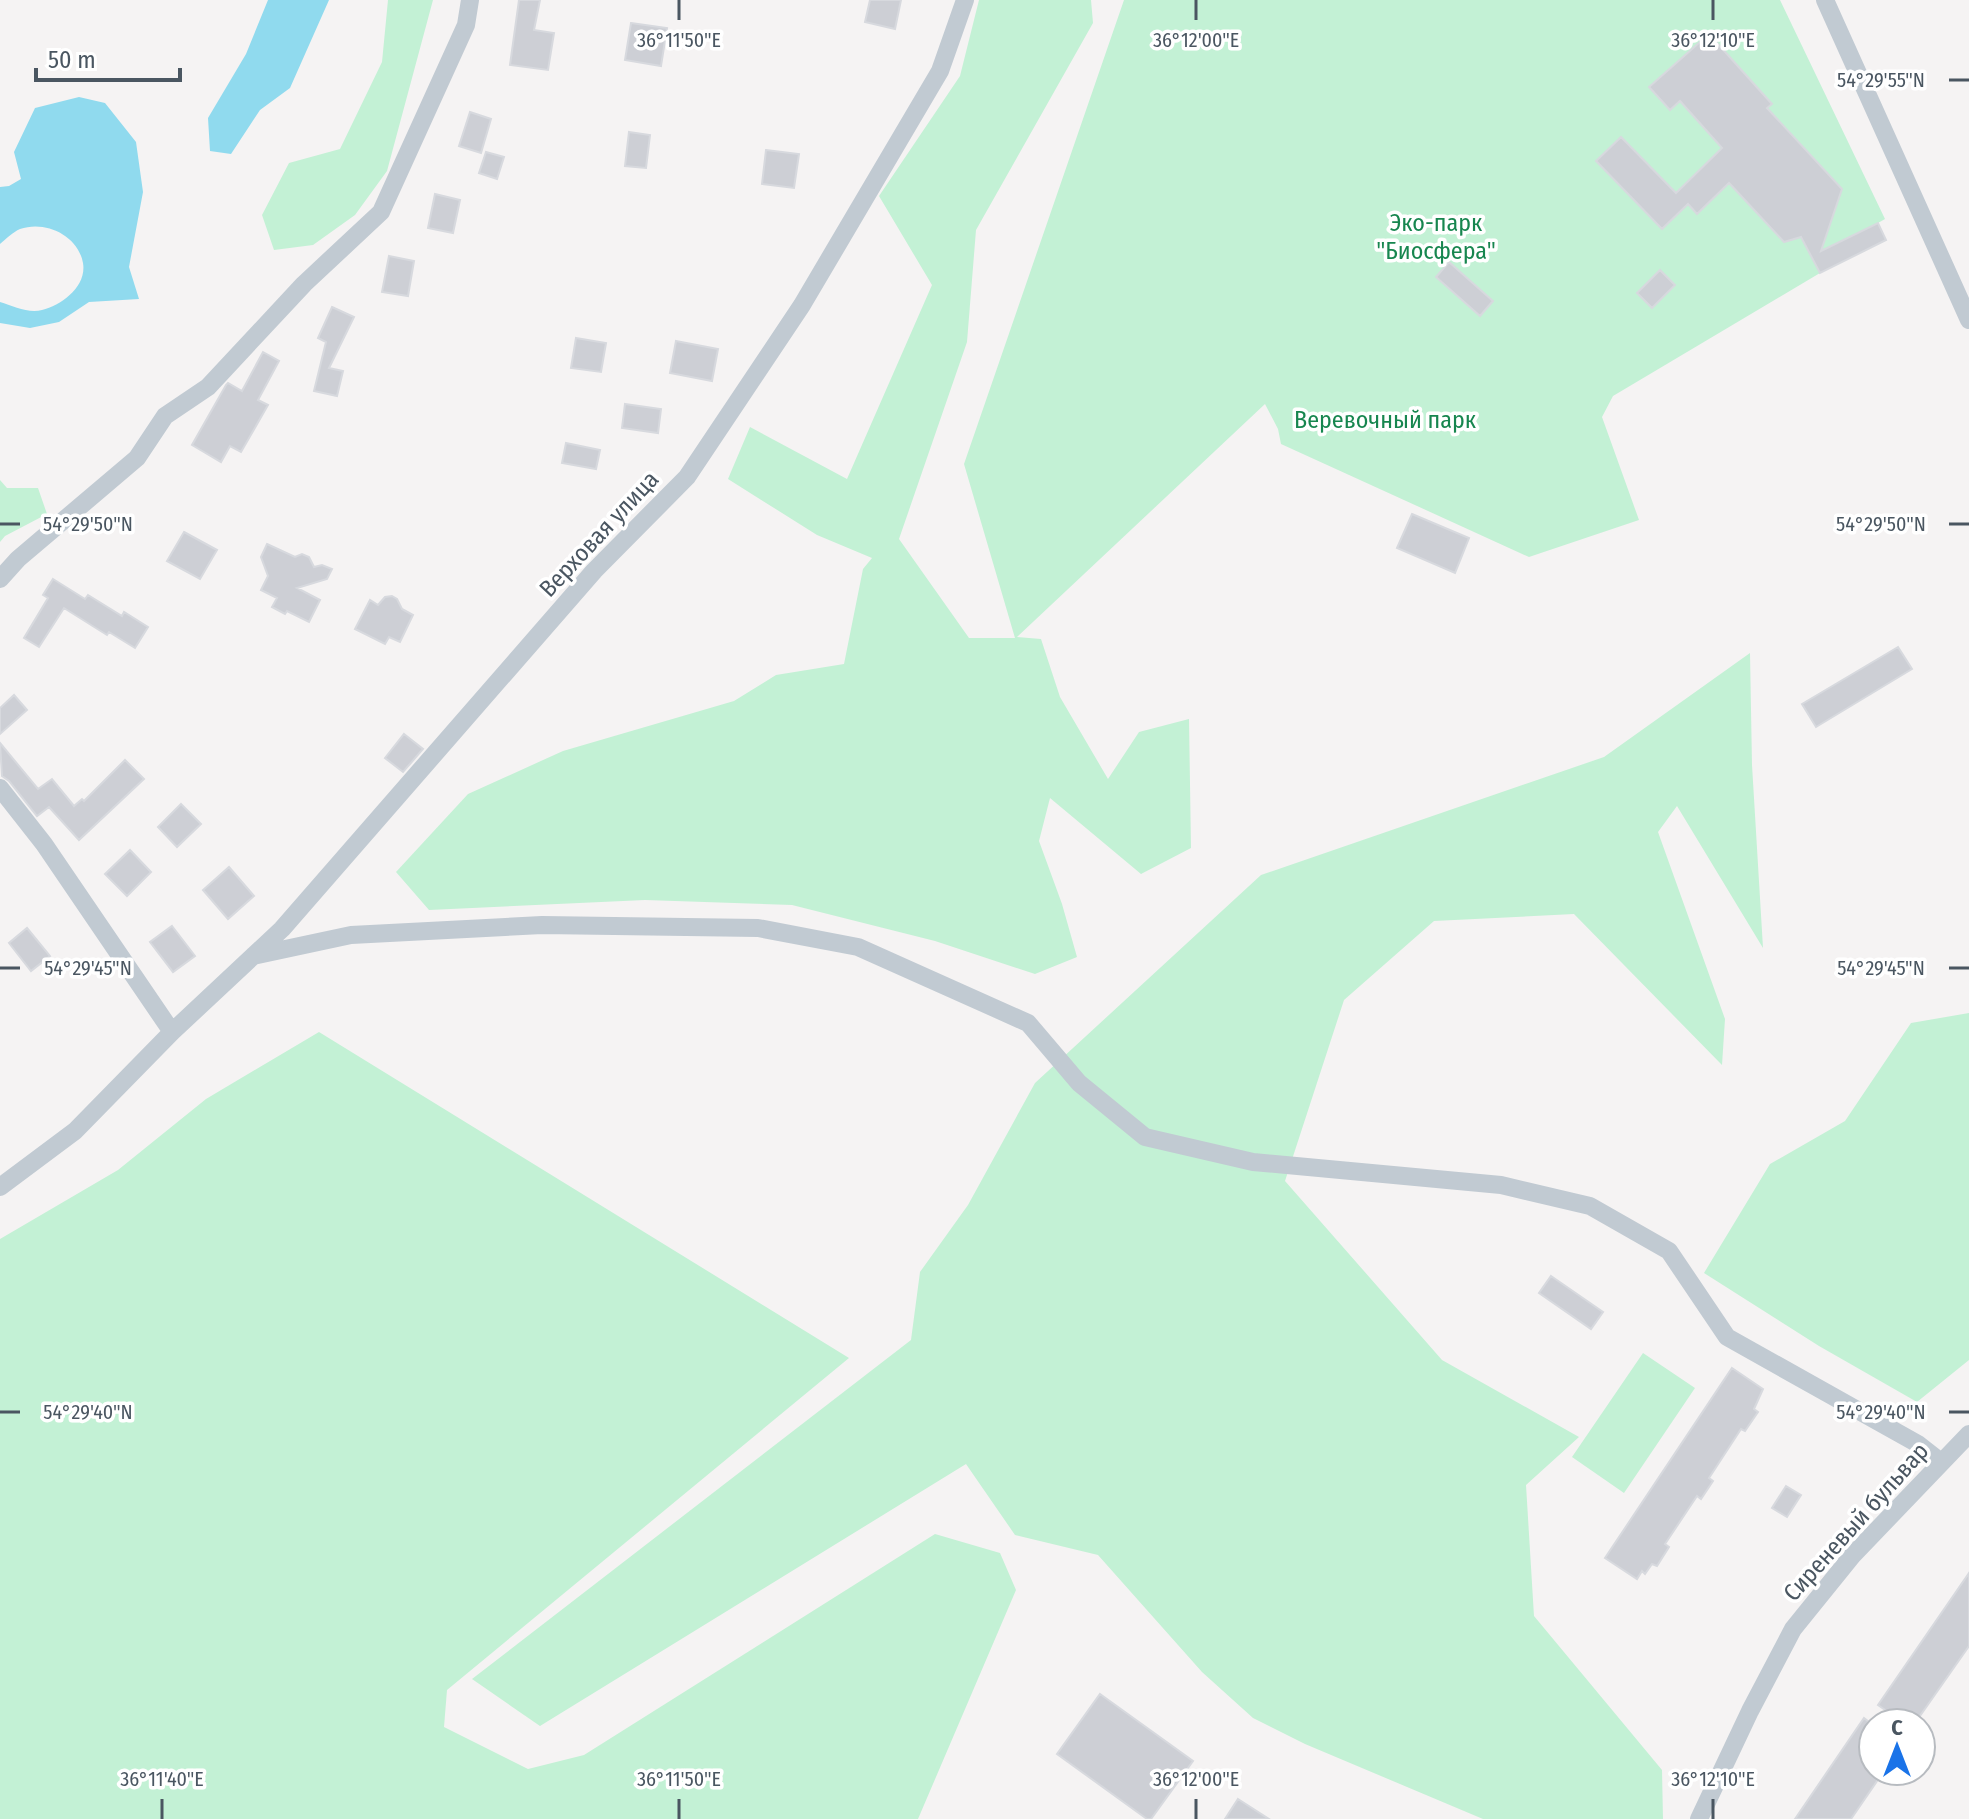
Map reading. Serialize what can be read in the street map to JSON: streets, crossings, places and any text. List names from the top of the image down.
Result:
{
  "streets": {
    "street": ["Верховая улица", "Сиреневый бульвар"]
  },
  "parks": ["Эко-парк \"Биосфера\"", "Веревочный парк"],
  "scale_bar": "50 m",
  "north": "top",
  "coordinates": [
    "36°11'50\"E",
    "36°12'00\"E",
    "36°12'10\"E",
    "54°29'55\"N",
    "54°29'50\"N",
    "54°29'45\"N",
    "54°29'40\"N",
    "36°11'40\"E"
  ]
}
